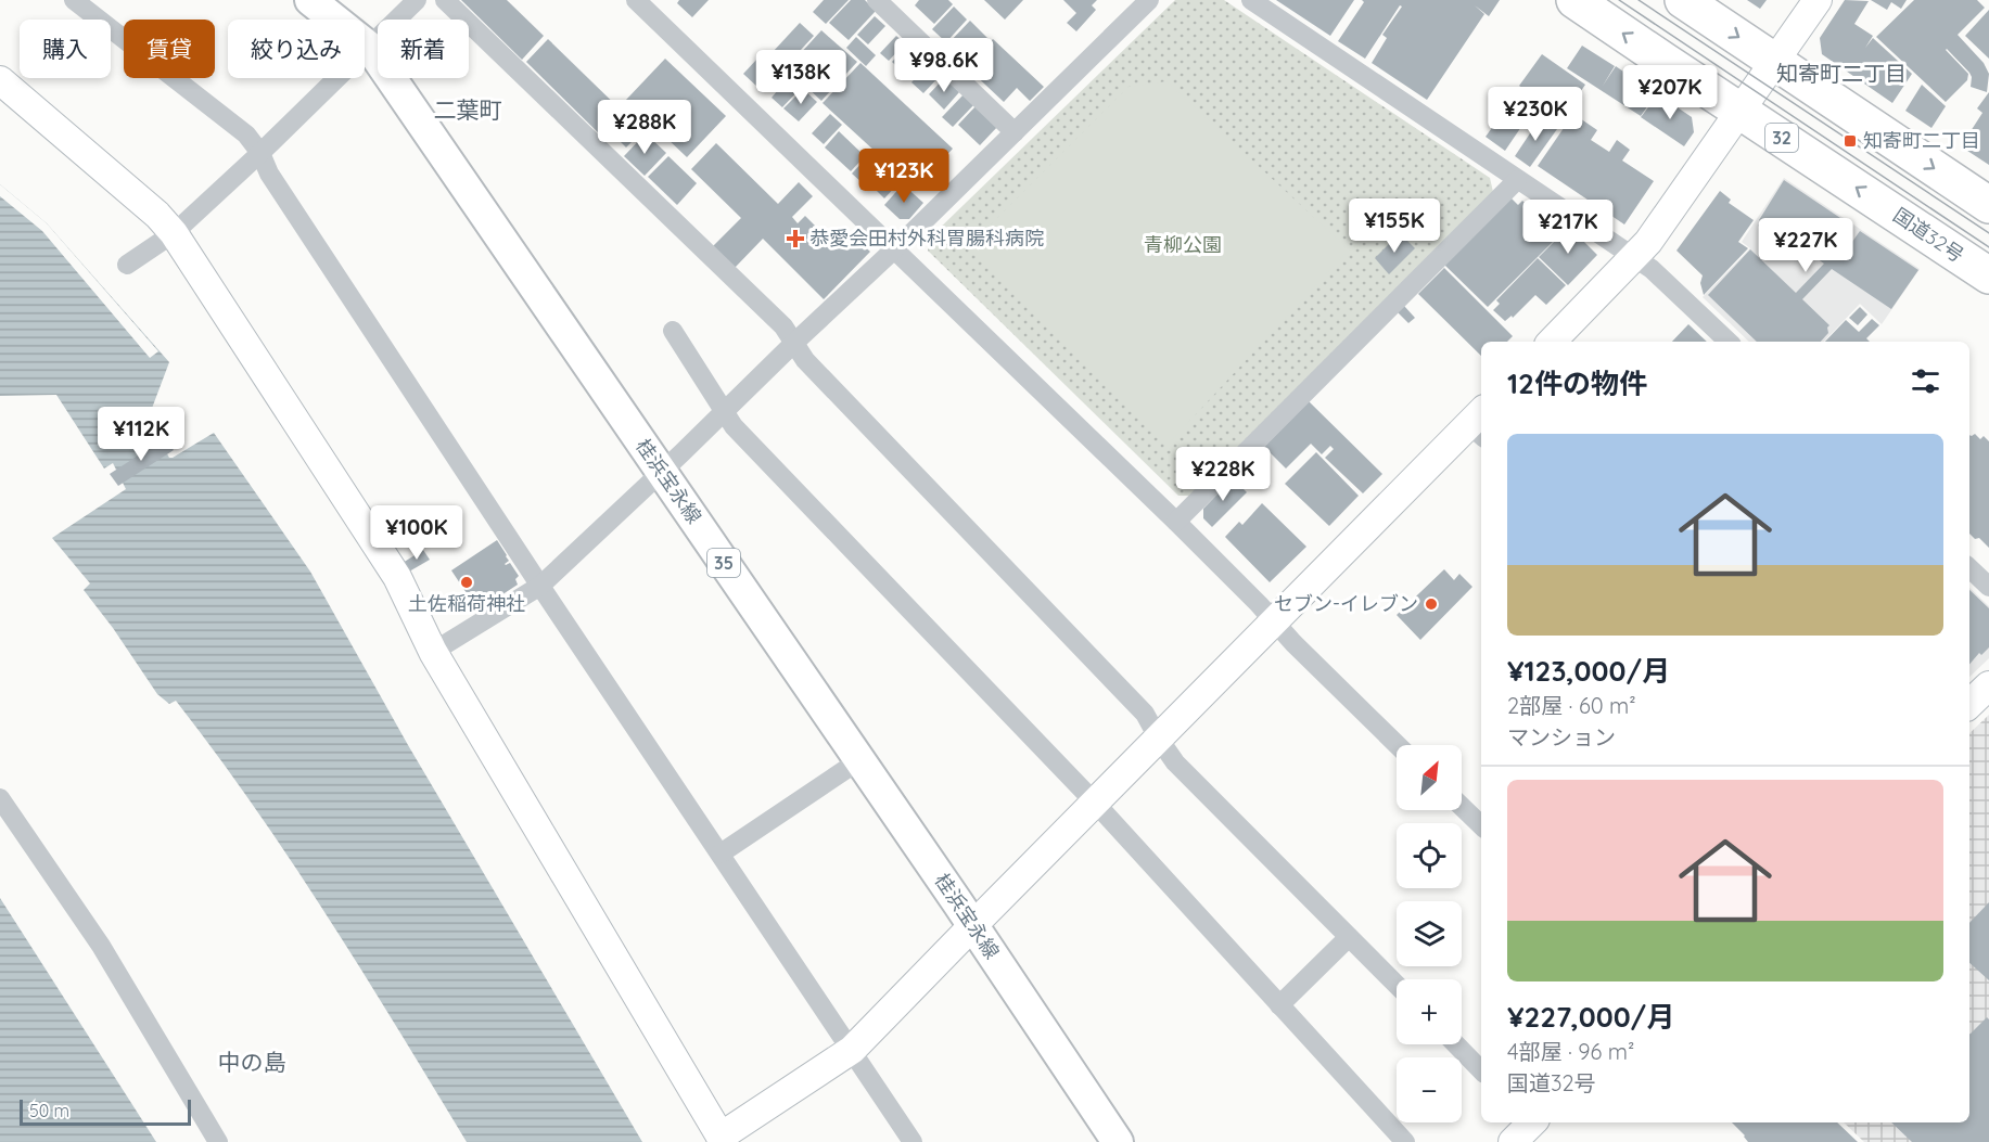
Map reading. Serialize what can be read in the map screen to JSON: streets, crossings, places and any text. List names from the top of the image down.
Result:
{
  "streets": {
    "highway": ["32", "国道32号"],
    "main road": ["桂浜宝永線", "35"]
  },
  "districts": ["知寄町二丁目", "二葉町", "中の島"],
  "parks": ["青柳公園"],
  "places": {
    "transit": ["知寄町二丁目"],
    "health": ["恭愛会田村外科胃腸科病院"],
    "other": ["土佐稲荷神社", "セブン-イレブン"]
  },
  "scale_bar": "50 m",
  "north": "top right",
  "page": {
    "chip": [
      "購入",
      "賃貸",
      "絞り込み",
      "新着"
    ],
    "price": [
      "¥98.6K",
      "¥138K",
      "¥207K",
      "¥230K",
      "¥288K",
      "¥123K",
      "¥155K",
      "¥217K",
      "¥227K",
      "¥112K",
      "¥228K",
      "¥100K"
    ],
    "heading": "12件の物件",
    "list": [
      {
        "name": "¥123,000/月",
        "note": "2部屋 · 60 m² · マンション"
      },
      {
        "name": "¥227,000/月",
        "note": "4部屋 · 96 m² · 国道32号"
      }
    ],
    "map_buttons": ["+", "−"],
    "scale": "50 m"
  }
}
